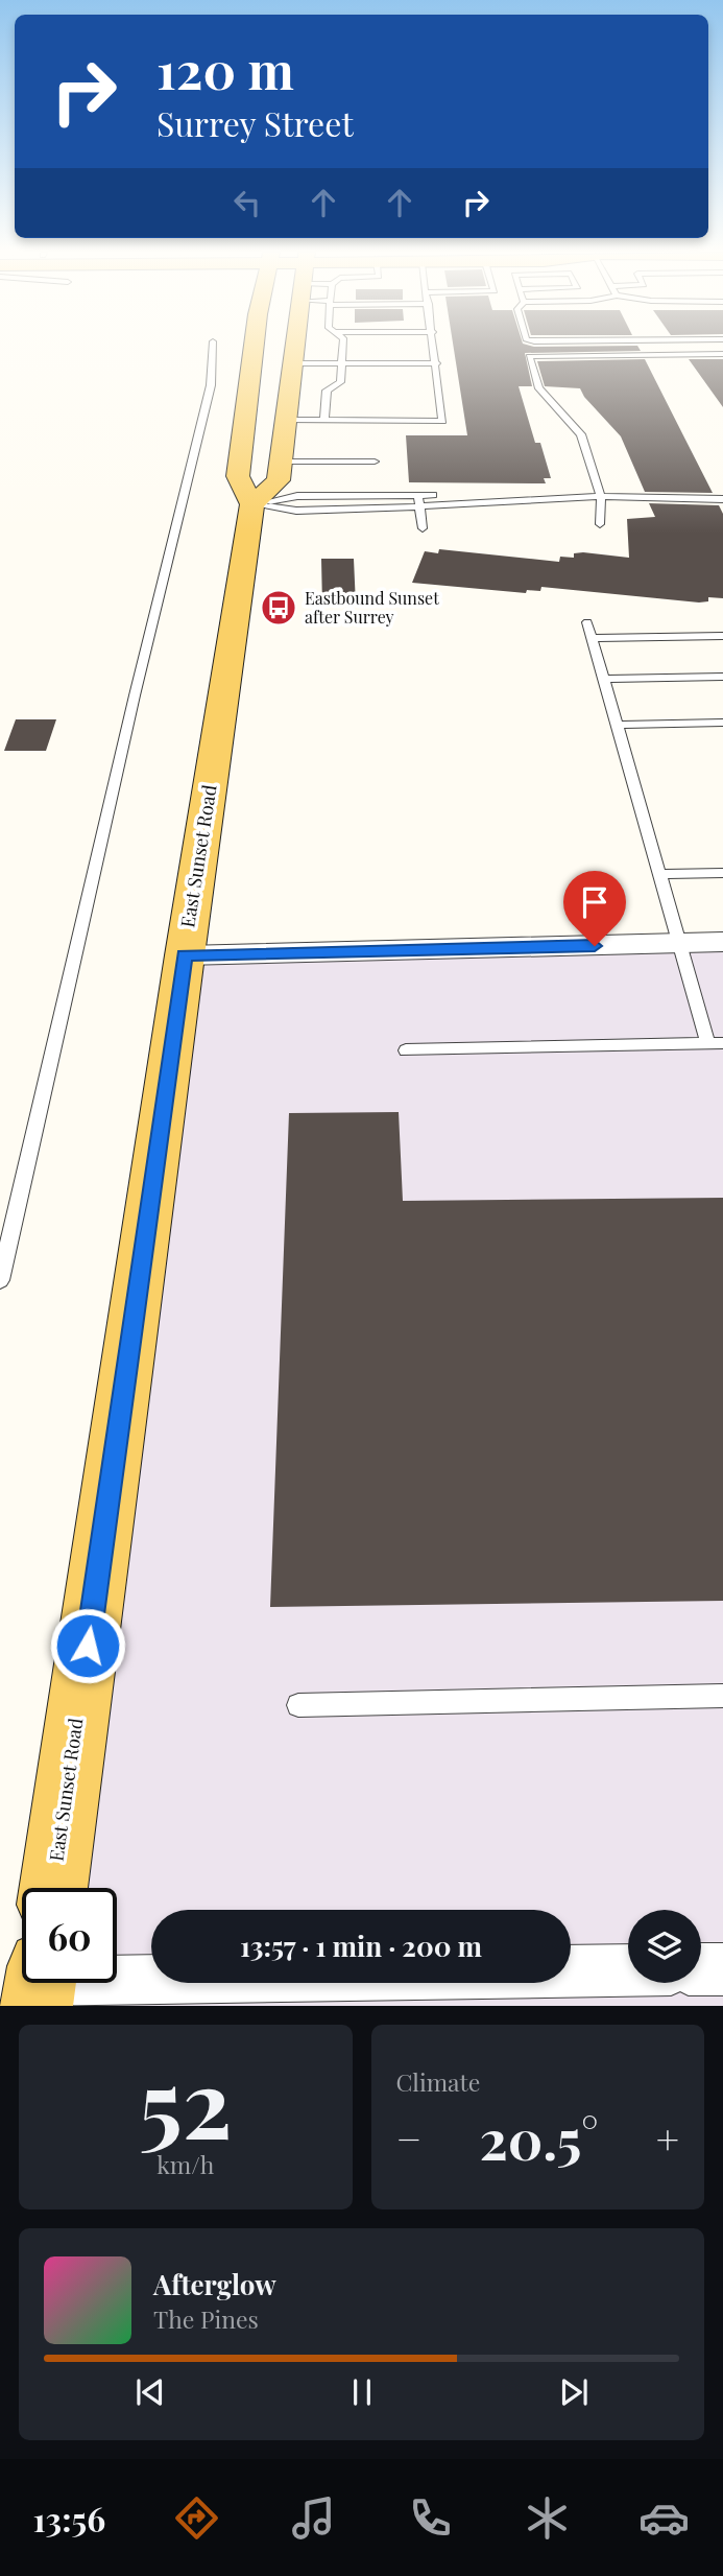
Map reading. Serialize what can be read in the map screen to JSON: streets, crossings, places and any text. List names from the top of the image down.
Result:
{
  "streets": {
    "main road": ["East Sunset Road"]
  },
  "places": {
    "bus stop": ["Eastbound Sunset after Surrey"]
  },
  "page": {
    "turn": ["120 m", "Surrey Street"],
    "limit": "60",
    "trip": "13:57 · 1 min · 200 m",
    "tile": [
      ["52", "km/h"],
      "Climate"
    ],
    "heat": ["−", "20.5°", "+"],
    "song": ["Afterglow", "The Pines"],
    "tabs": "13:56"
  }
}
